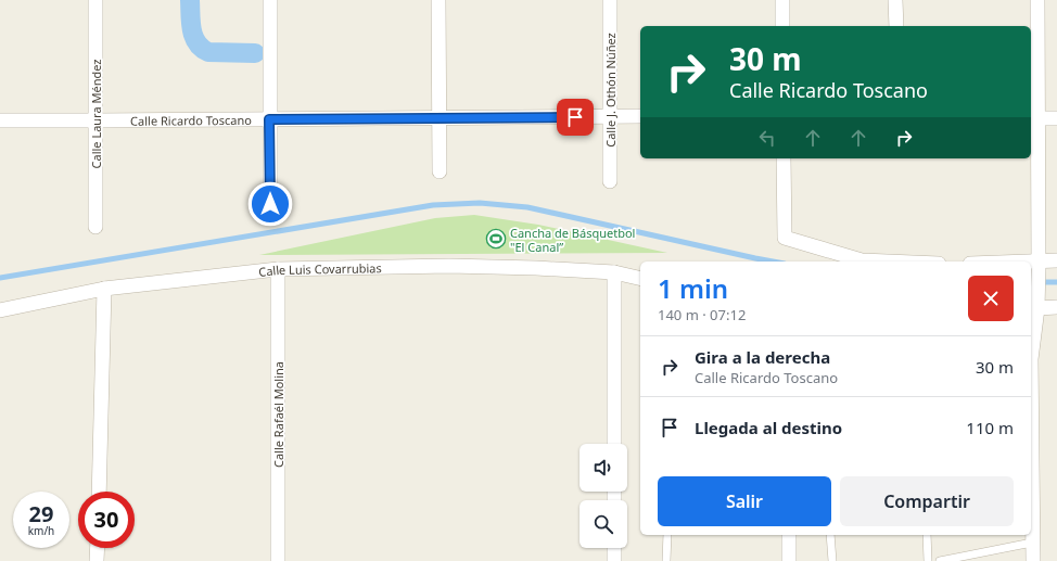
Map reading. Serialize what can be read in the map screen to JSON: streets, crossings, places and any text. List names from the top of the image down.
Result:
{
  "streets": {
    "street": [
      "Calle J. Othón Núñez",
      "Calle Laura Méndez",
      "Calle Ricardo Toscano",
      "Calle Luis Covarrubias",
      "Calle Rafaél Molina"
    ]
  },
  "crossings": [
    ["Calle J. Othón Núñez", "Calle Ricardo Toscano"],
    ["Calle Laura Méndez", "Calle Ricardo Toscano"],
    ["Calle Luis Covarrubias", "Calle Rafaél Molina"]
  ],
  "places": {
    "sports": ["Cancha de Básquetbol \"El Canal”"]
  },
  "page": {
    "turn": ["30 m", "Calle Ricardo Toscano"],
    "heading": ["1 min", "140 m · 07:12"],
    "list": [
      {
        "name": "Gira a la derecha",
        "note": "Calle Ricardo Toscano",
        "value": "30 m"
      },
      {
        "name": "Llegada al destino",
        "value": "110 m"
      }
    ],
    "buttons": ["Salir", "Compartir"],
    "speed": "29 km/h",
    "limit": "30"
  }
}
